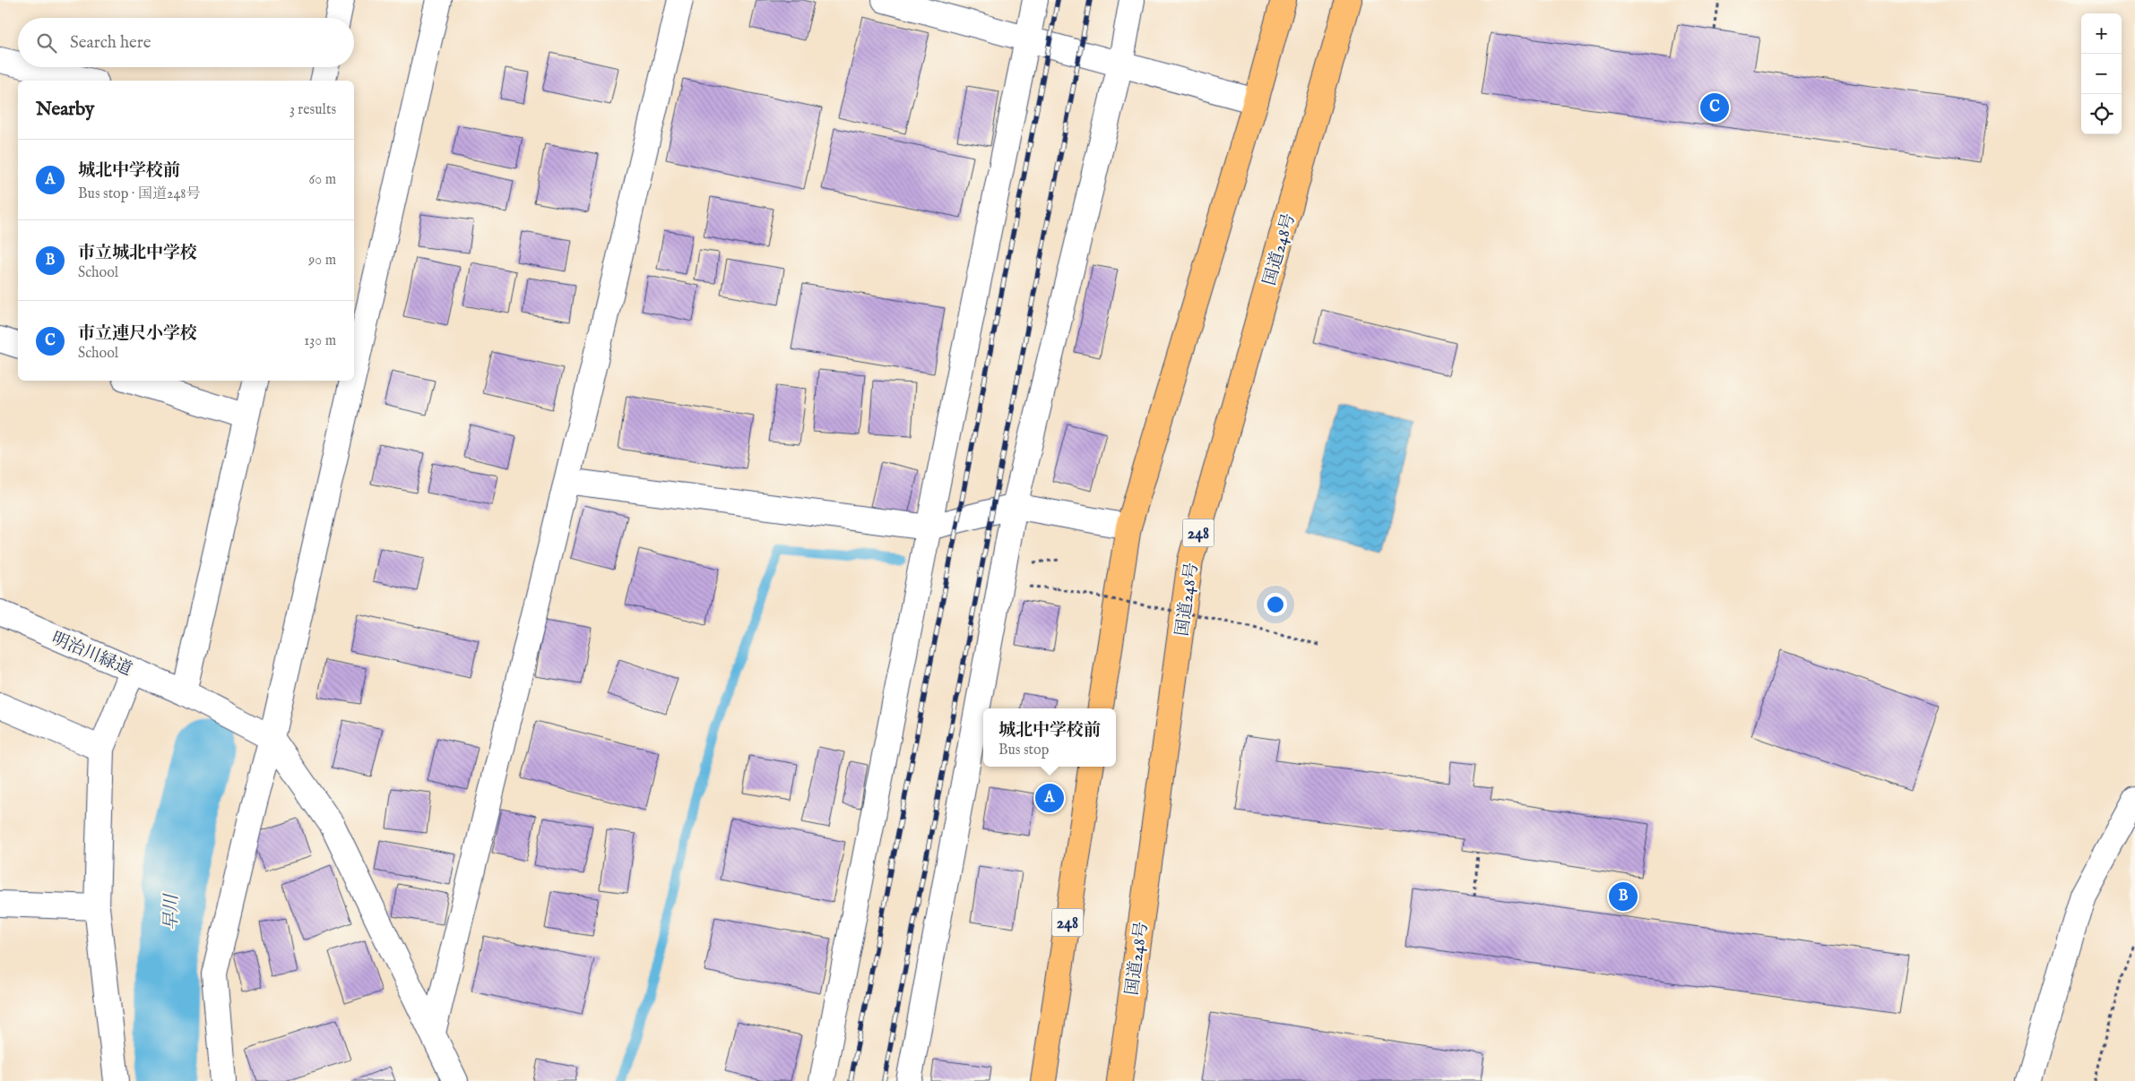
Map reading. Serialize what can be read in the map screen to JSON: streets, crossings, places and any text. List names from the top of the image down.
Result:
{
  "streets": {
    "highway": ["国道248号", "248"],
    "street": ["明治川緑道"]
  },
  "water": ["早川"],
  "page": {
    "map_buttons": ["+", "−"],
    "search": "Search here",
    "heading": ["Nearby", "3 results"],
    "pins": ["C", "A", "B"],
    "list": [
      {
        "mark": "A",
        "name": "城北中学校前",
        "note": "Bus stop · 国道248号",
        "value": "60 m"
      },
      {
        "mark": "B",
        "name": "市立城北中学校",
        "note": "School",
        "value": "90 m"
      },
      {
        "mark": "C",
        "name": "市立連尺小学校",
        "note": "School",
        "value": "130 m"
      }
    ],
    "popup": ["城北中学校前", "Bus stop"]
  }
}
